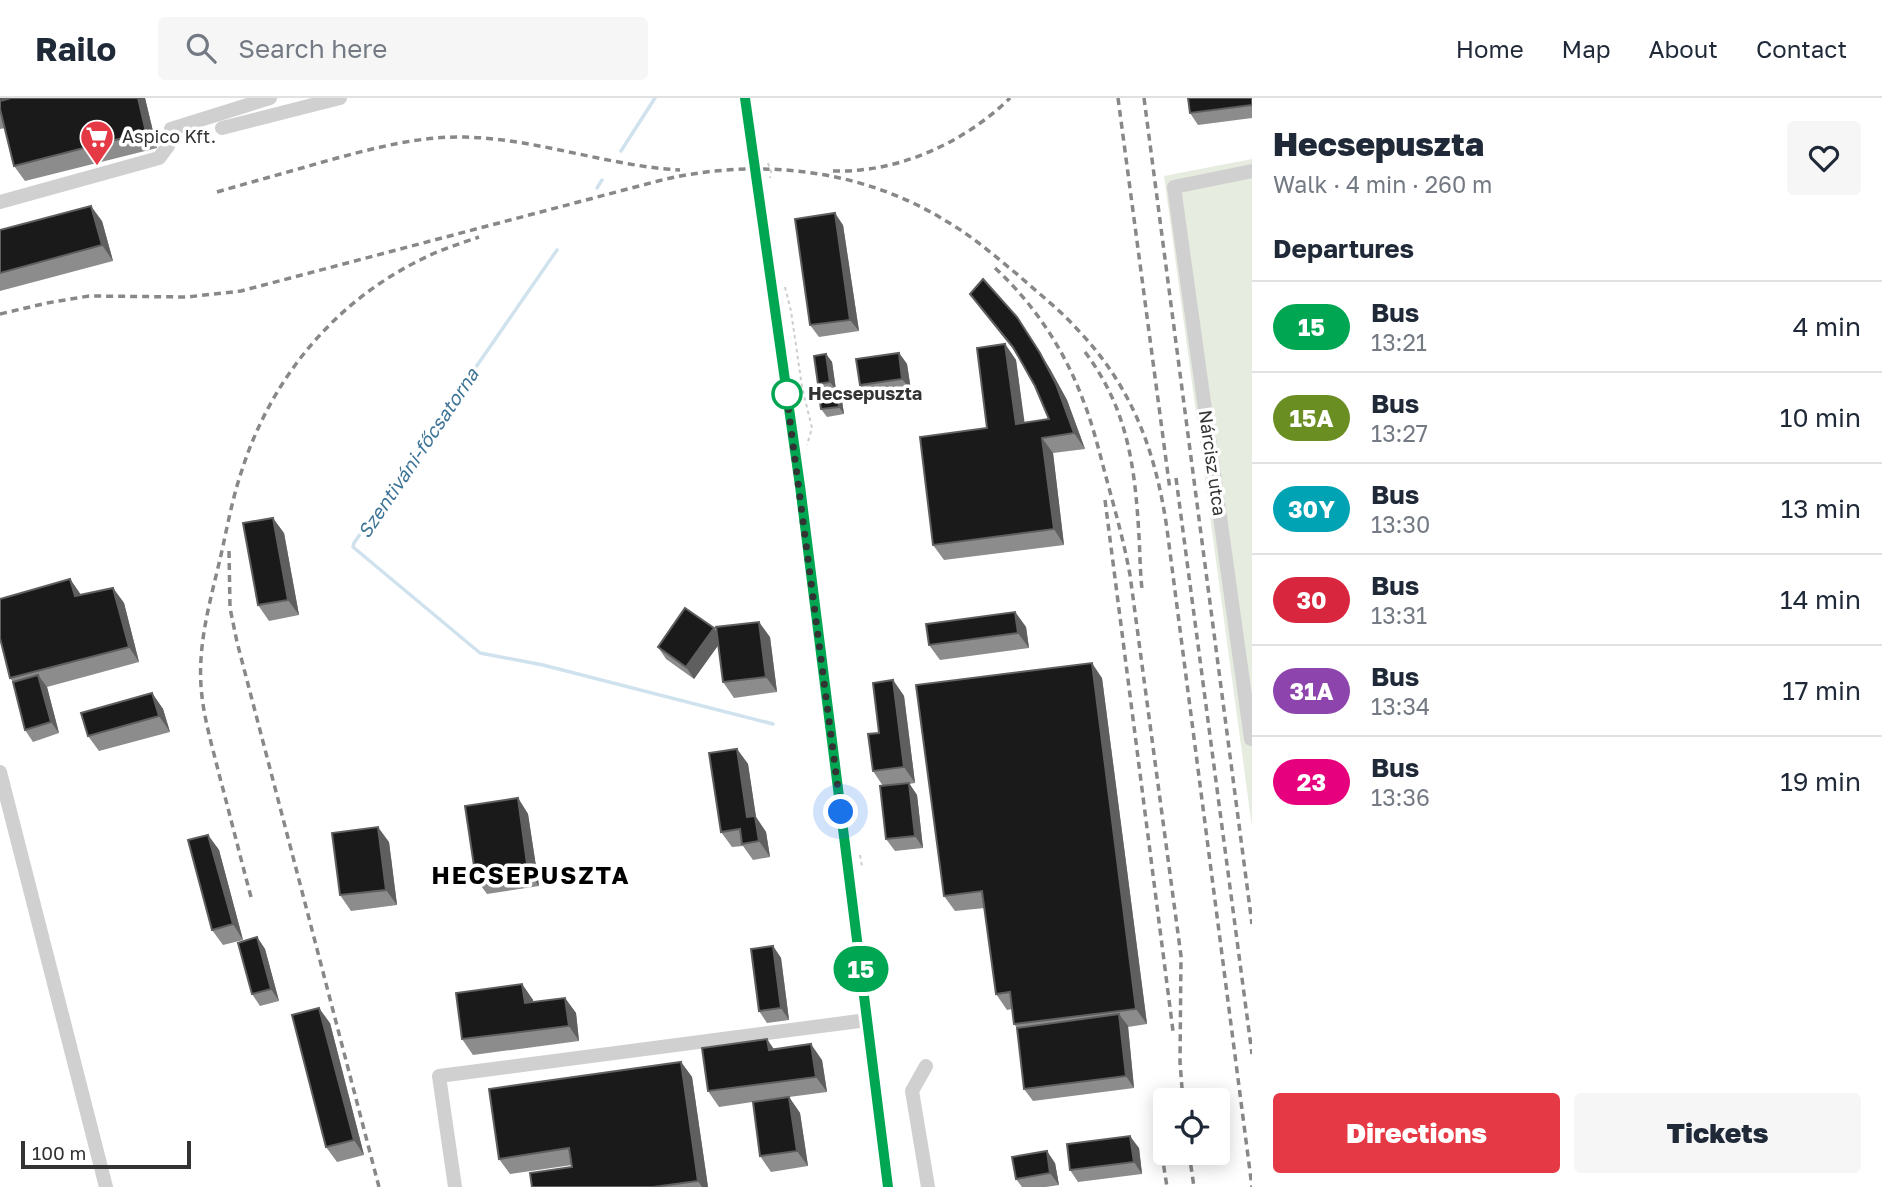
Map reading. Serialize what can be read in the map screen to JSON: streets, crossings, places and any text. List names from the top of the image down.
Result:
{
  "streets": {
    "street": ["Nárcisz utca"]
  },
  "districts": ["HECSEPUSZTA"],
  "water": ["Szentiváni-főcsatorna"],
  "places": {
    "supermarket": ["Aspico Kft."],
    "other": ["Hecsepuszta"]
  },
  "lines": ["bus line 15"],
  "scale_bar": "100 m",
  "page": {
    "header": "Railo",
    "search": "Search here",
    "nav": [
      "Home",
      "Map",
      "About",
      "Contact"
    ],
    "on_map": "15",
    "heading": [
      ["Hecsepuszta", "Walk · 4 min · 260 m"],
      "Departures"
    ],
    "list": [
      {
        "mark": "15",
        "name": "Bus",
        "note": "13:21",
        "value": "4 min"
      },
      {
        "mark": "15A",
        "name": "Bus",
        "note": "13:27",
        "value": "10 min"
      },
      {
        "mark": "30Y",
        "name": "Bus",
        "note": "13:30",
        "value": "13 min"
      },
      {
        "mark": "30",
        "name": "Bus",
        "note": "13:31",
        "value": "14 min"
      },
      {
        "mark": "31A",
        "name": "Bus",
        "note": "13:34",
        "value": "17 min"
      },
      {
        "mark": "23",
        "name": "Bus",
        "note": "13:36",
        "value": "19 min"
      }
    ],
    "buttons": ["Directions", "Tickets"],
    "scale": "100 m"
  }
}
